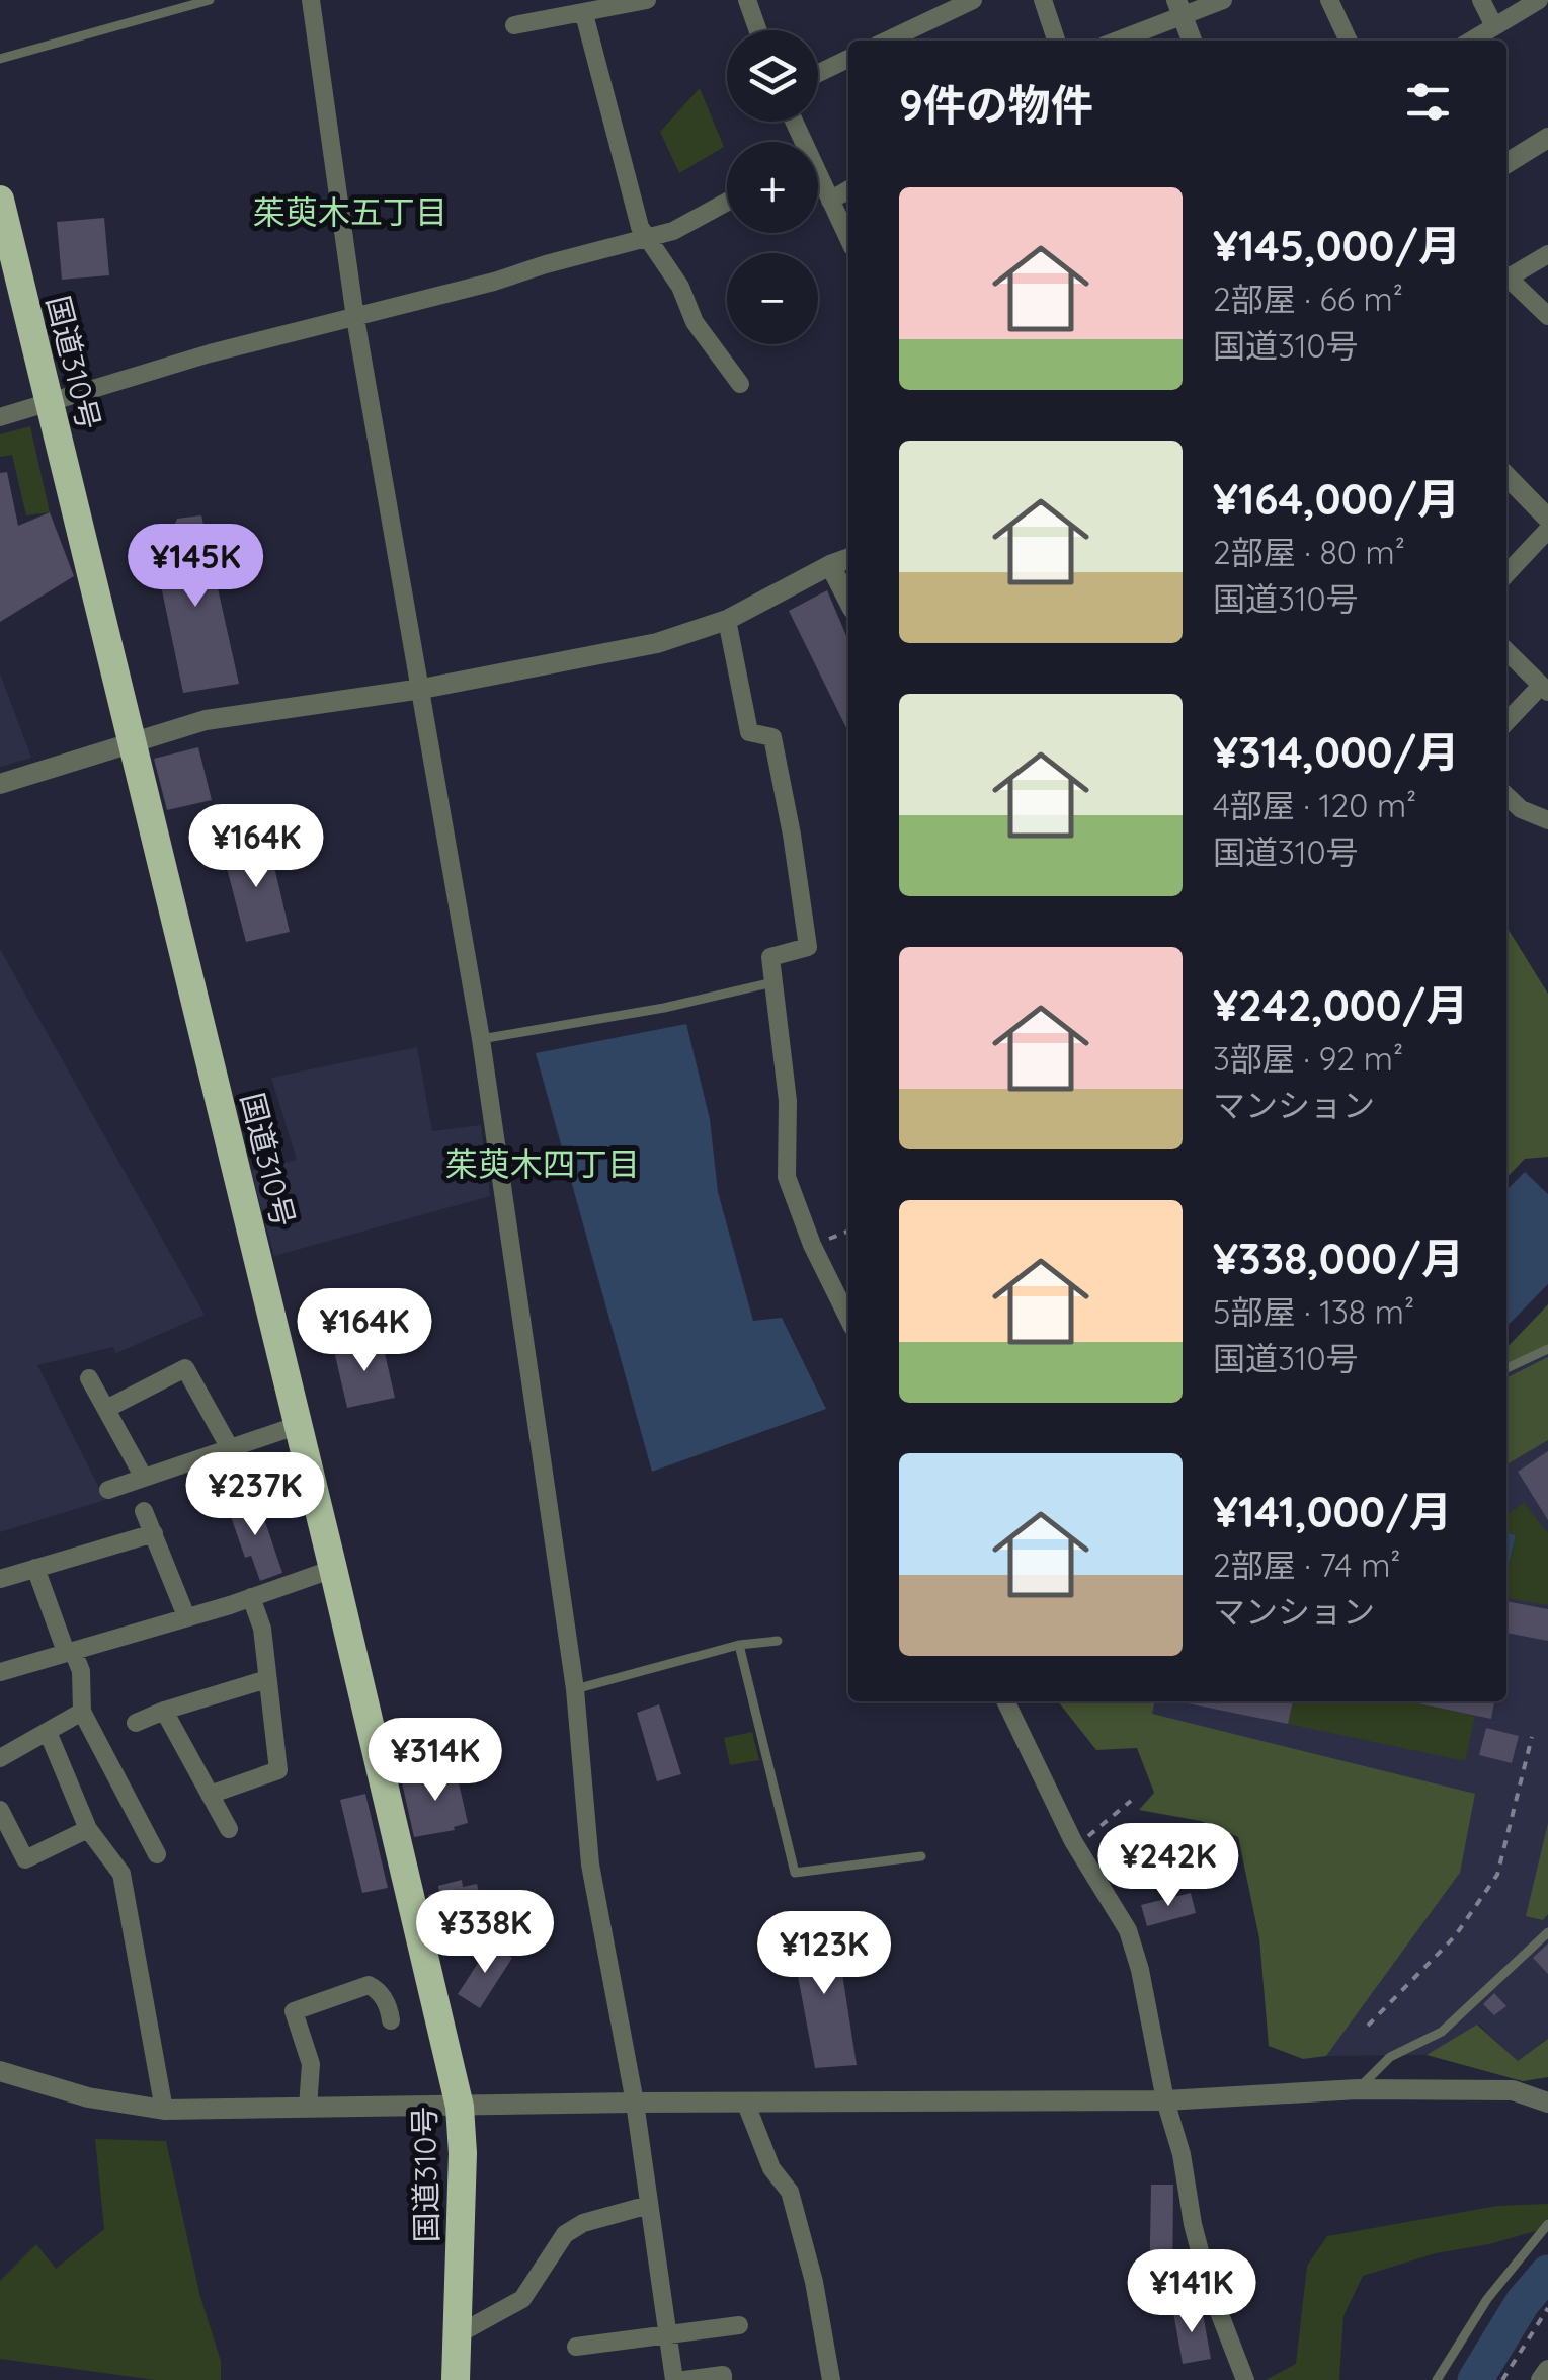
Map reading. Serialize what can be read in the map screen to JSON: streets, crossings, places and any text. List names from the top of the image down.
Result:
{
  "streets": {
    "highway": ["国道310号"]
  },
  "districts": ["茱萸木五丁目", "茱萸木四丁目"],
  "page": {
    "map_buttons": ["+", "−"],
    "heading": "9件の物件",
    "list": [
      {
        "name": "¥145,000/月",
        "note": "2部屋 · 66 m² · 国道310号"
      },
      {
        "name": "¥164,000/月",
        "note": "2部屋 · 80 m² · 国道310号"
      },
      {
        "name": "¥314,000/月",
        "note": "4部屋 · 120 m² · 国道310号"
      },
      {
        "name": "¥242,000/月",
        "note": "3部屋 · 92 m² · マンション"
      },
      {
        "name": "¥338,000/月",
        "note": "5部屋 · 138 m² · 国道310号"
      },
      {
        "name": "¥141,000/月",
        "note": "2部屋 · 74 m² · マンション"
      }
    ],
    "price": [
      "¥145K",
      "¥164K",
      "¥164K",
      "¥237K",
      "¥314K",
      "¥242K",
      "¥338K",
      "¥123K",
      "¥141K"
    ]
  }
}
